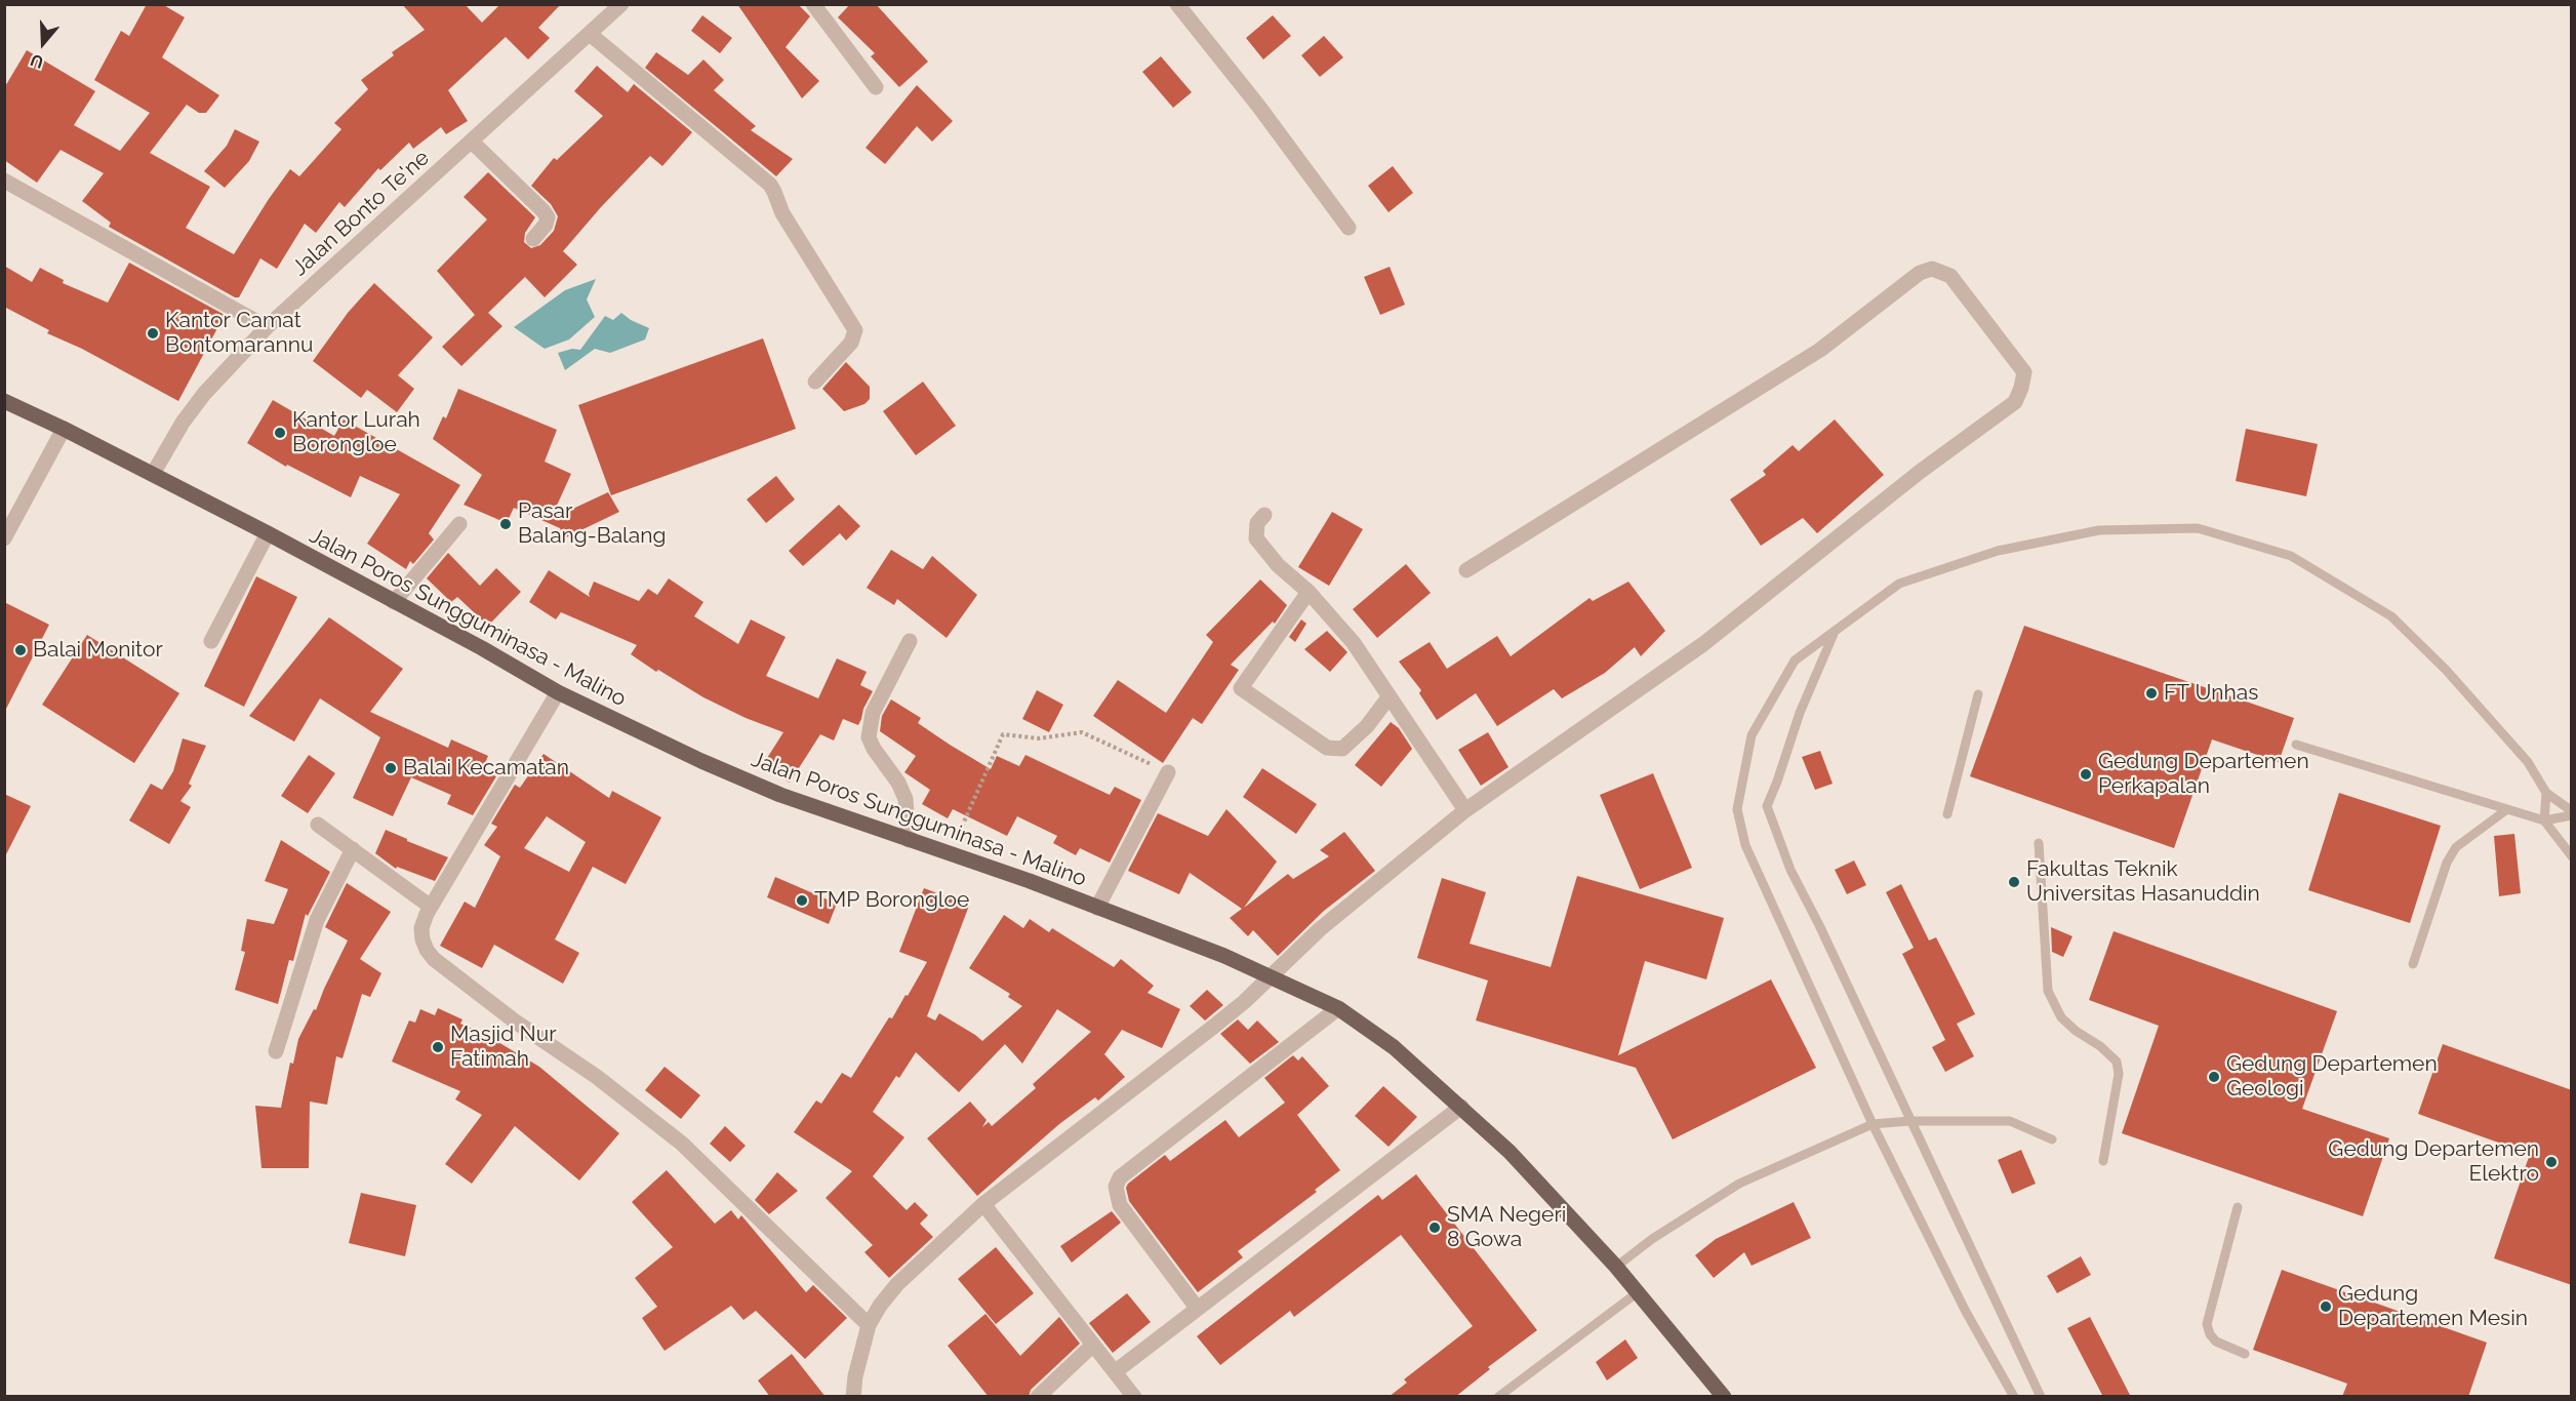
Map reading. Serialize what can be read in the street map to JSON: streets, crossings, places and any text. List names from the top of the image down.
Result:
{
  "streets": {
    "main road": ["Jalan Poros Sungguminasa - Malino"],
    "street": ["Jalan Bonto Te'ne"]
  },
  "crossings": [
    ["Jalan Bonto Te'ne", "Jalan Poros Sungguminasa - Malino"]
  ],
  "places": [
    "Kantor Camat Bontomarannu",
    "Kantor Lurah Borongloe",
    "Pasar Balang-Balang",
    "Balai Monitor",
    "FT Unhas",
    "Balai Kecamatan",
    "Gedung Departemen Perkapalan",
    "Fakultas Teknik Universitas Hasanuddin",
    "TMP Borongloe",
    "Masjid Nur Fatimah",
    "Gedung Departemen Geologi",
    "Gedung Departemen Elektro",
    "SMA Negeri 8 Gowa",
    "Gedung Departemen Mesin"
  ],
  "north": "bottom"
}
